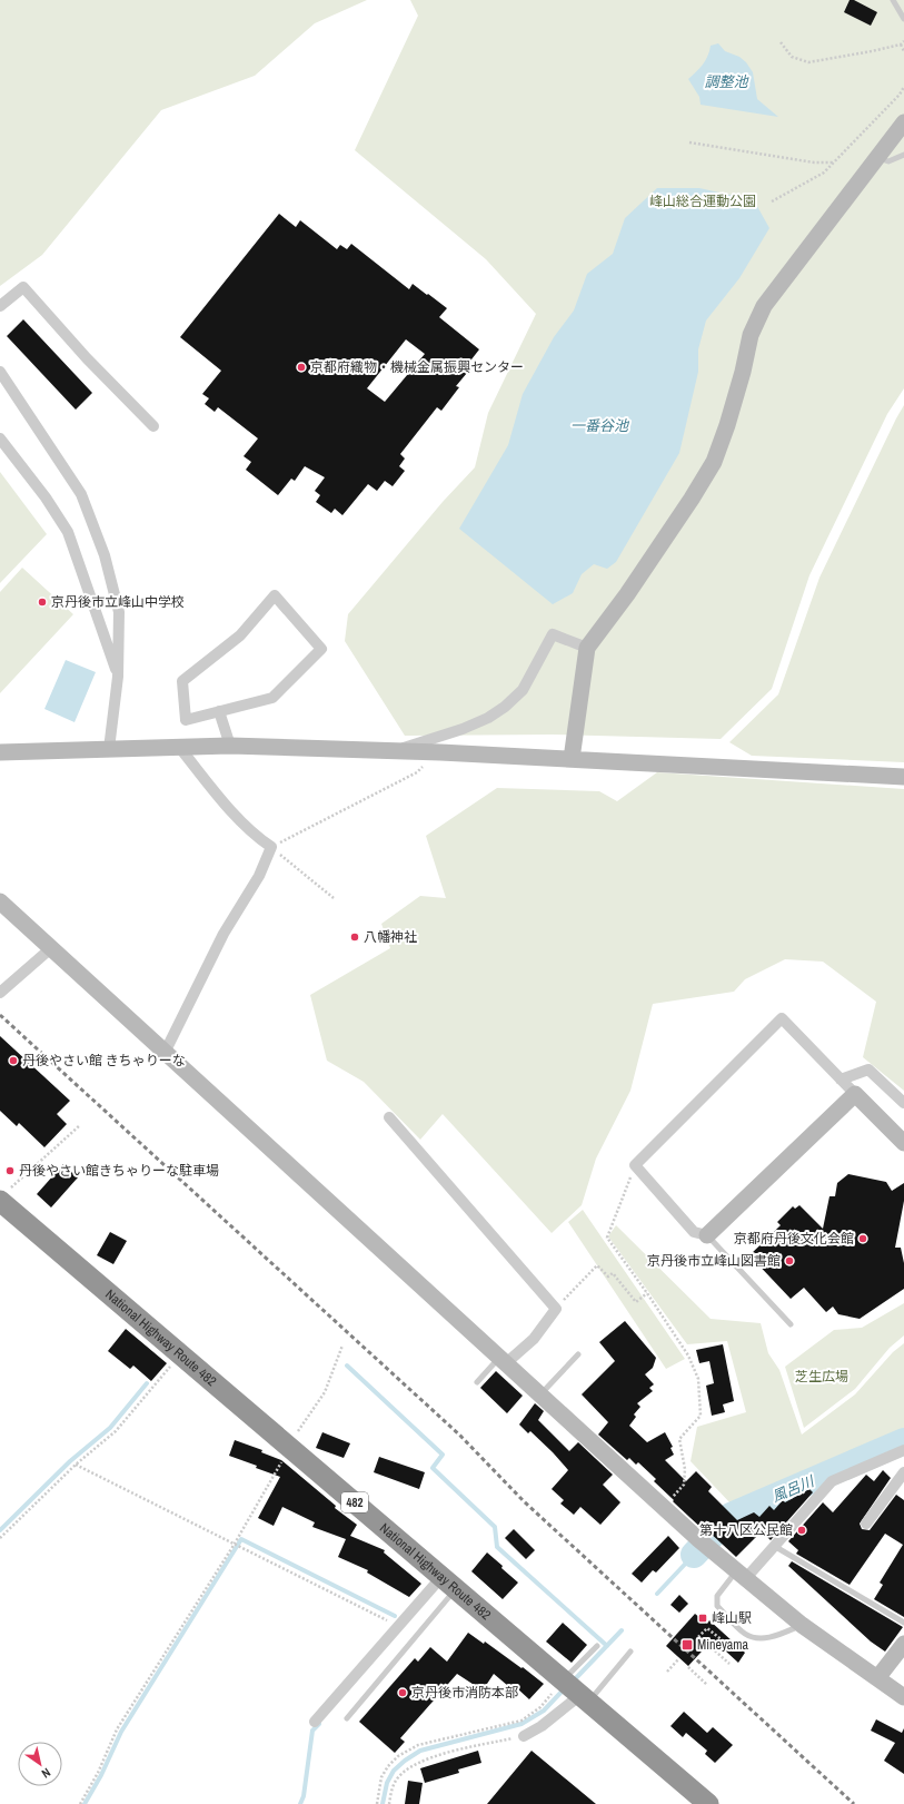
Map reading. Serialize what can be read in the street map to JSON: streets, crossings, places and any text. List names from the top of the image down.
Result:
{
  "streets": {
    "highway": ["National Highway Route 482", "482"]
  },
  "water": ["調整池", "一番谷池", "風呂川"],
  "parks": ["峰山総合運動公園", "芝生広場"],
  "places": {
    "other": [
      "京都府織物・機械金属振興センター",
      "京丹後市立峰山中学校",
      "八幡神社",
      "丹後やさい館 きちゃりーな",
      "丹後やさい館きちゃりーな駐車場",
      "京都府丹後文化会館",
      "京丹後市立峰山図書館",
      "第十八区公民館",
      "京丹後市消防本部"
    ],
    "transit": ["峰山駅", "Mineyama"]
  },
  "north": "bottom right"
}
